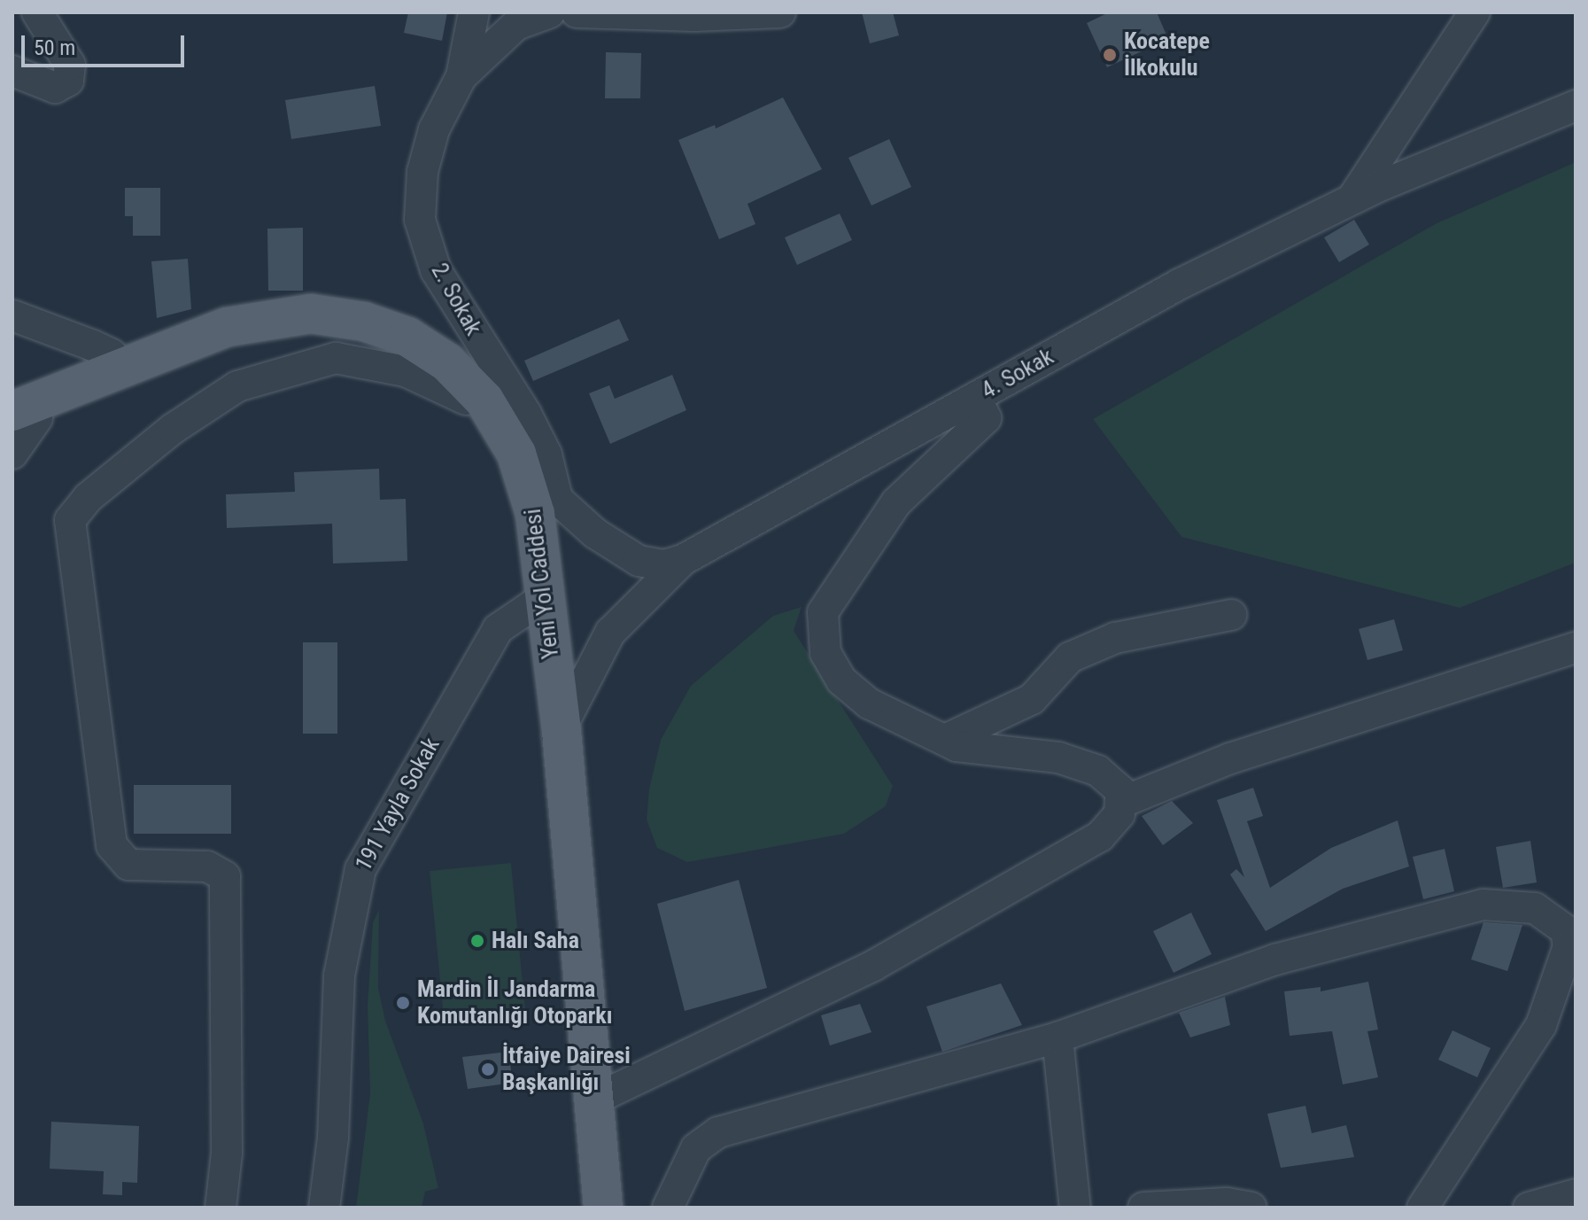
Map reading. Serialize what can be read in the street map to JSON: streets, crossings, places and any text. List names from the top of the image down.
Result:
{
  "streets": {
    "main road": ["Yeni Yol Caddesi"],
    "street": ["2. Sokak", "4. Sokak", "191 Yayla Sokak"]
  },
  "crossings": [
    ["2. Sokak", "Yeni Yol Caddesi"],
    ["4. Sokak", "Yeni Yol Caddesi"],
    ["Yeni Yol Caddesi", "191 Yayla Sokak"]
  ],
  "places": [
    "Kocatepe İlkokulu",
    "Halı Saha",
    "Mardin İl Jandarma Komutanlığı Otoparkı",
    "İtfaiye Dairesi Başkanlığı"
  ],
  "scale_bar": "50 m"
}
